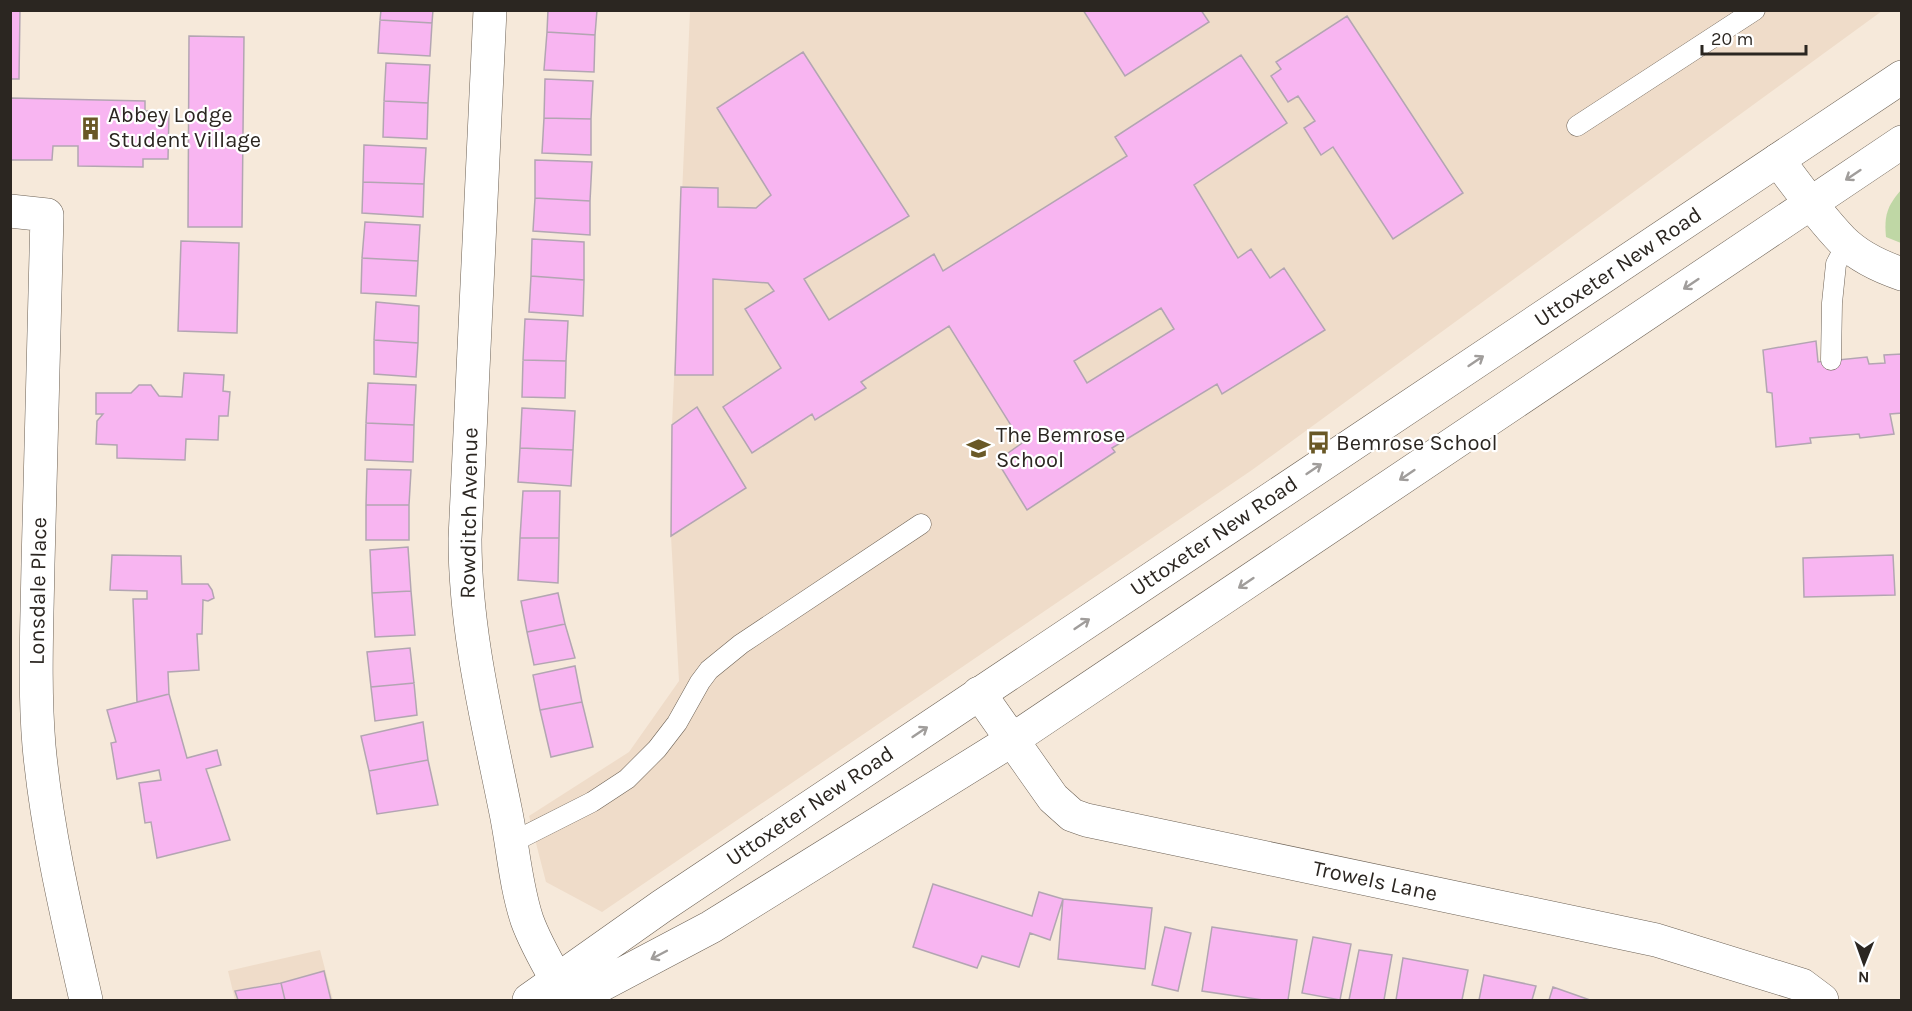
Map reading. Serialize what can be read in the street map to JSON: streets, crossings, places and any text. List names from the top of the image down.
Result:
{
  "streets": {
    "main road": [
      "Uttoxeter New Road",
      "Rowditch Avenue",
      "Lonsdale Place",
      "Trowels Lane"
    ]
  },
  "crossings": [
    ["Uttoxeter New Road", "Rowditch Avenue"],
    ["Uttoxeter New Road", "Trowels Lane"]
  ],
  "places": {
    "building": ["Abbey Lodge Student Village"],
    "bus stop": ["Bemrose School"],
    "school or university": ["The Bemrose School"]
  },
  "scale_bar": "20 m",
  "north": "bottom"
}
